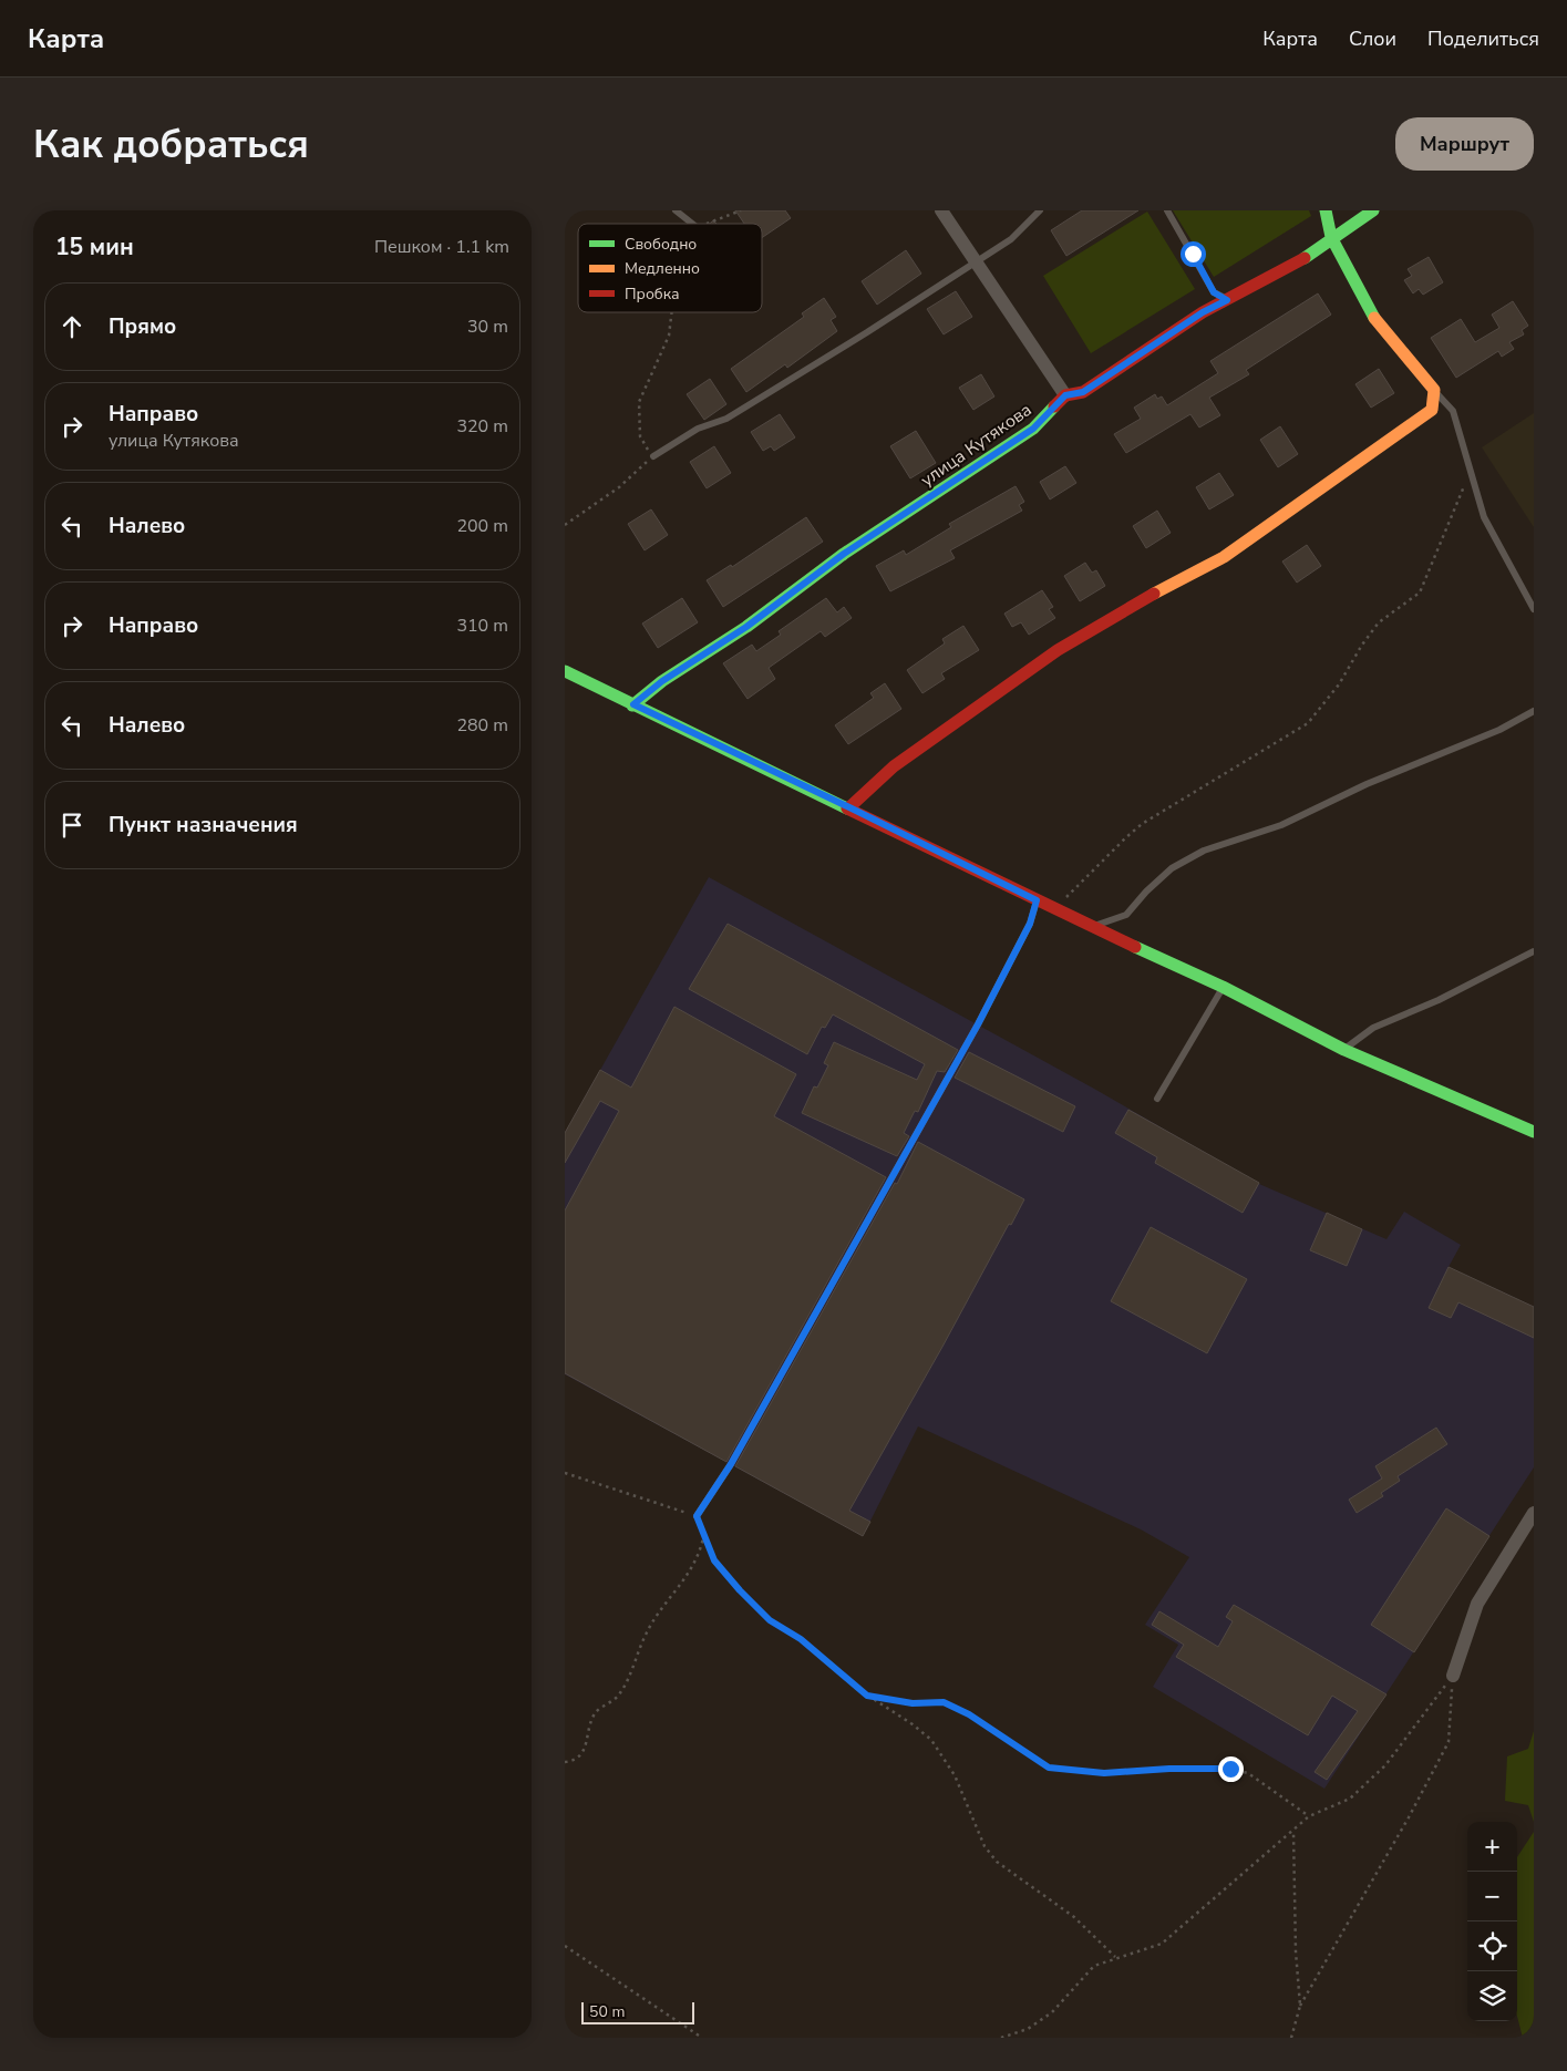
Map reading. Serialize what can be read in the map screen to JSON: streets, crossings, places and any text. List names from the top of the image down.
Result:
{
  "streets": {
    "street": ["улица Кутякова"]
  },
  "legend": ["Свободно", "Медленно", "Пробка"],
  "scale_bar": "50 m",
  "page": {
    "header": "Карта",
    "nav": ["Карта", "Слои", "Поделиться"],
    "buttons": "Маршрут",
    "title": "Как добраться",
    "heading": ["15 мин", "Пешком · 1.1 km"],
    "list": [
      ["Прямо", "30 m"],
      ["Направо", "улица Кутякова", "320 m"],
      ["Налево", "200 m"],
      ["Направо", "310 m"],
      ["Налево", "280 m"],
      "Пункт назначения"
    ],
    "map_buttons": ["+", "−"],
    "scale": "50 m"
  }
}
